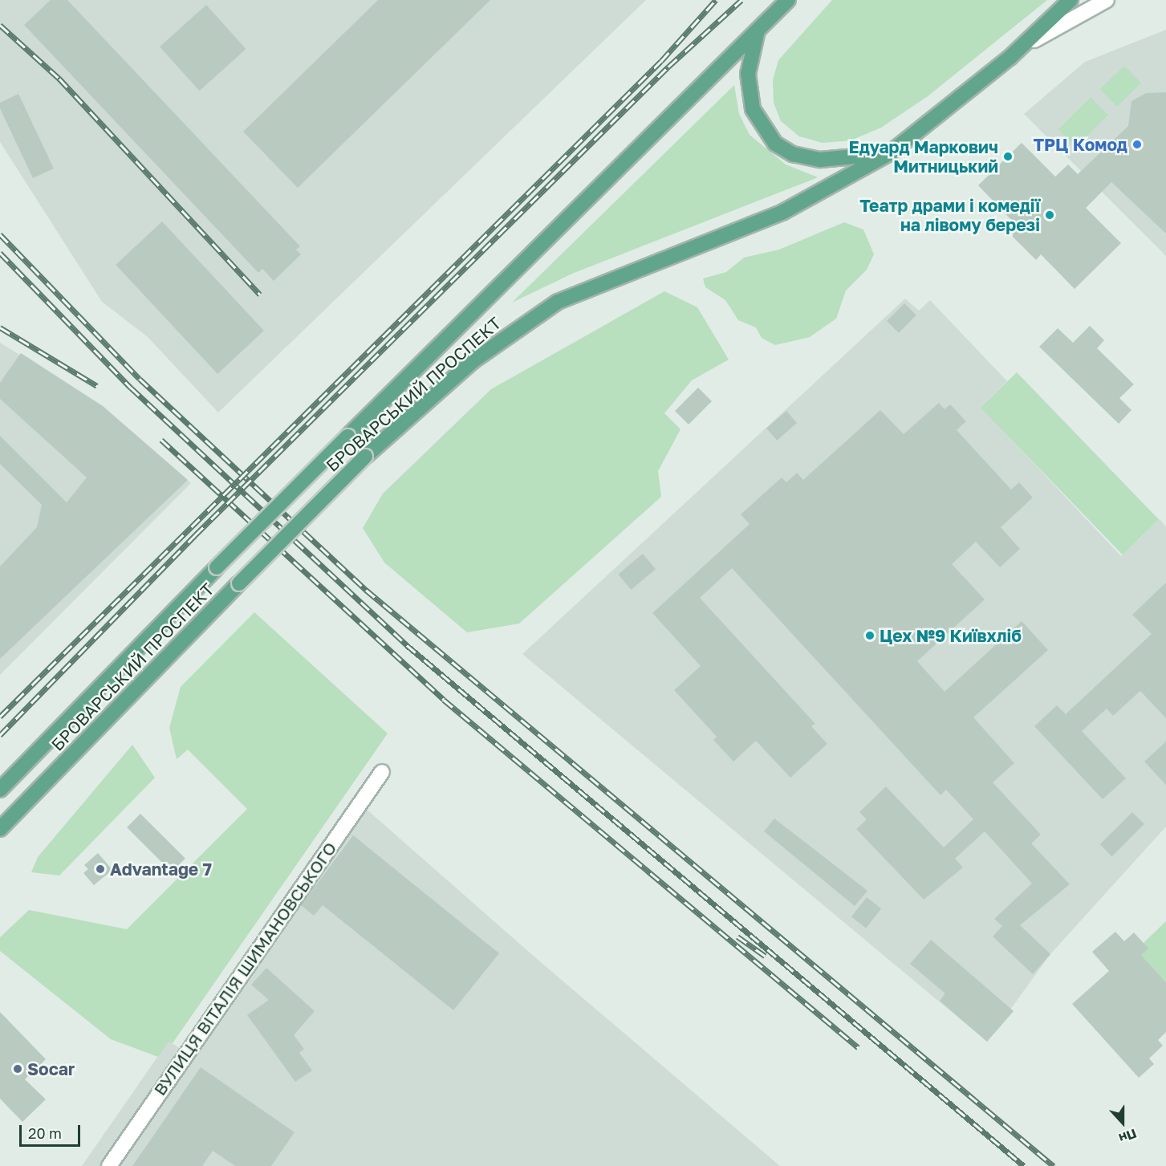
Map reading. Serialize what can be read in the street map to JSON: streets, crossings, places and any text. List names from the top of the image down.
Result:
{
  "streets": {
    "main road": ["БРОВАРСЬКИЙ ПРОСПЕКТ"],
    "street": ["ВУЛИЦЯ ВІТАЛІЯ ШИМАНОВСЬКОГО"]
  },
  "places": [
    "ТРЦ Комод",
    "Едуард Маркович Митницький",
    "Театр драми і комедії на лівому березі",
    "Цех №9 Київхліб",
    "Advantage 7",
    "Socar"
  ],
  "scale_bar": "20 m",
  "north": "bottom"
}
